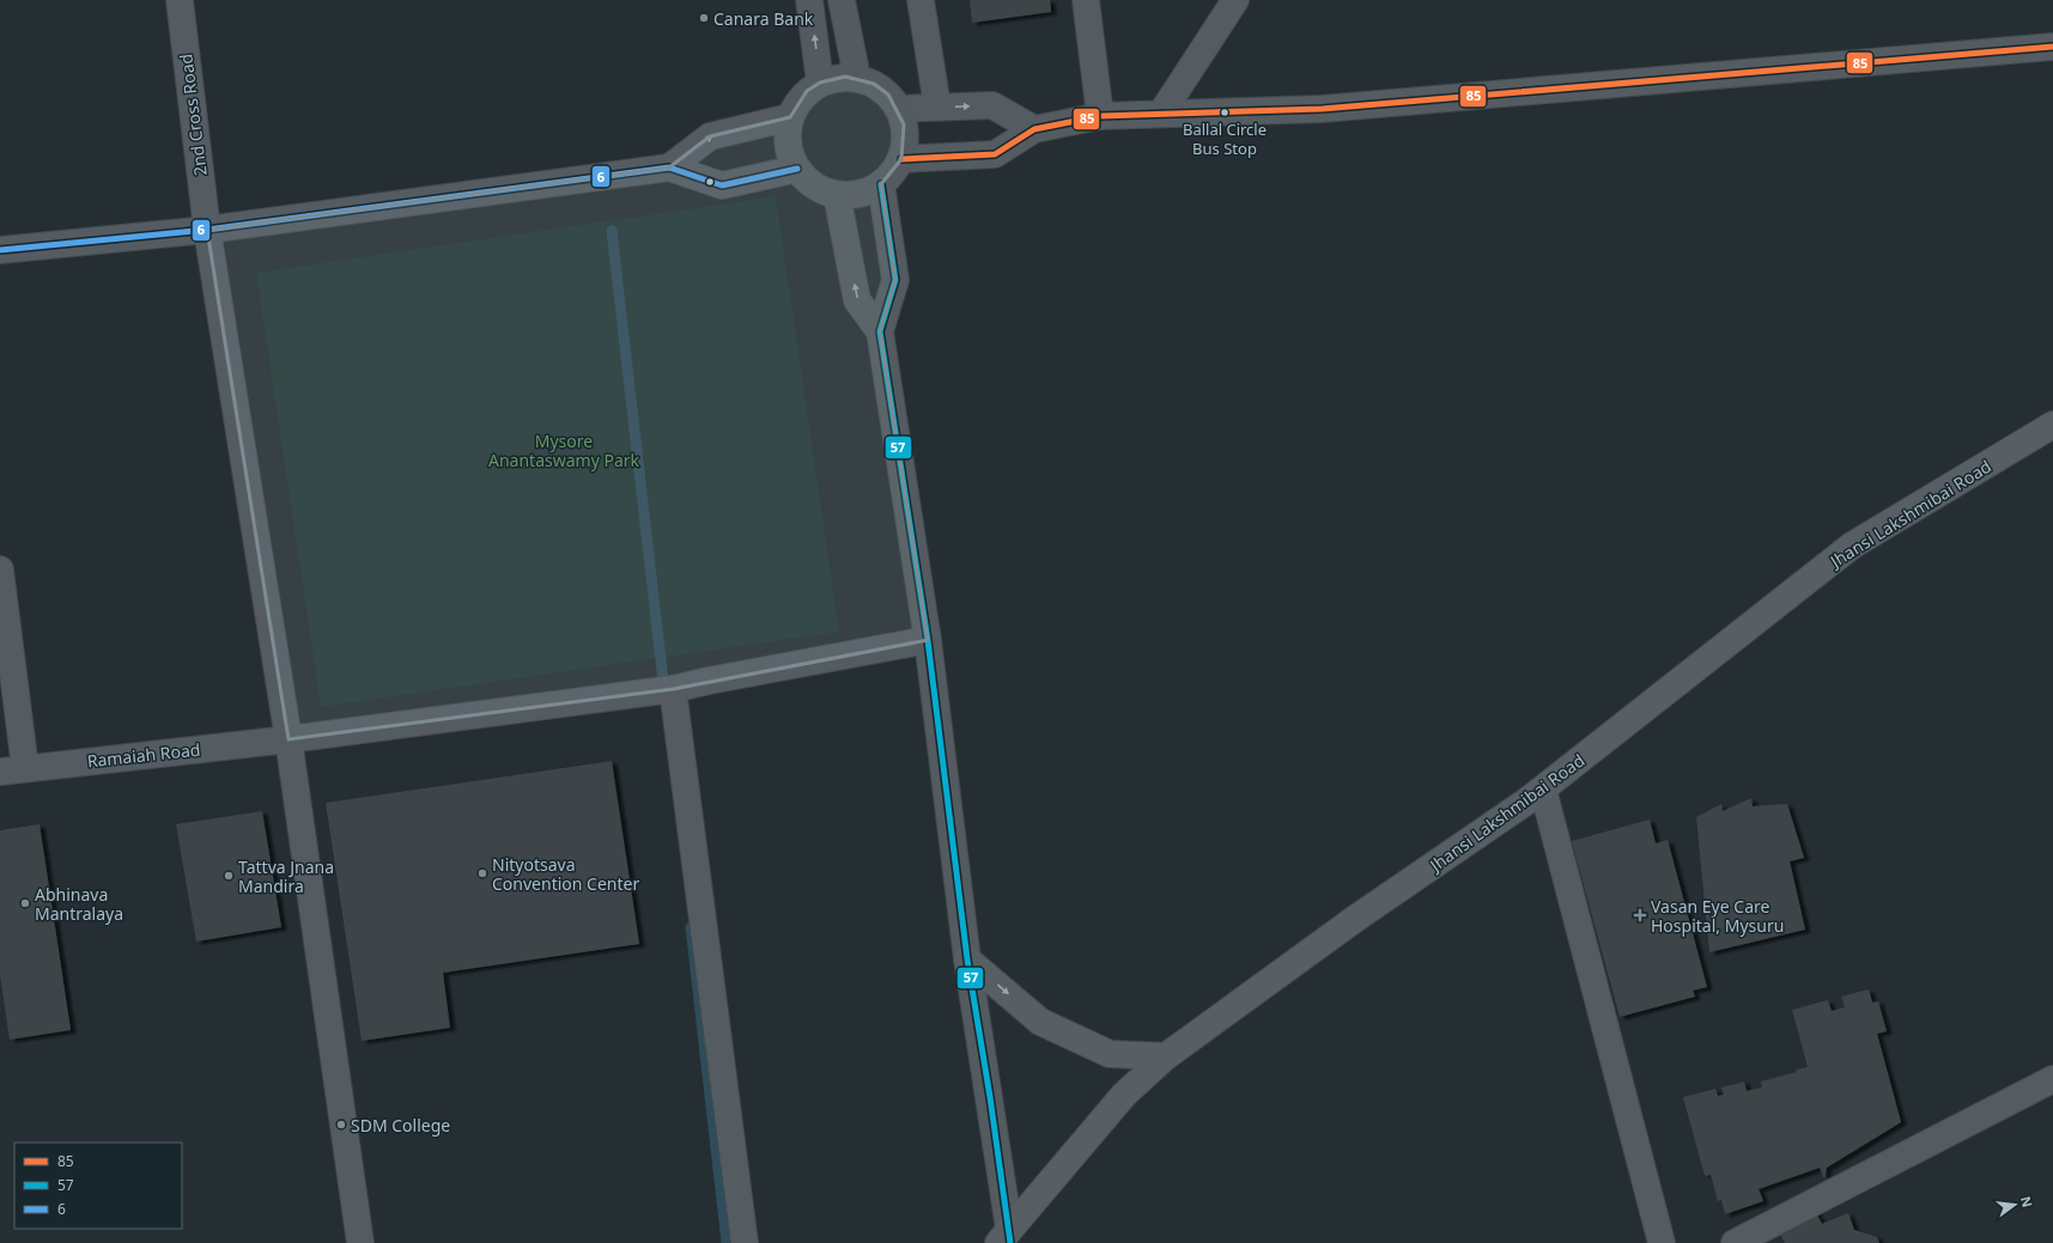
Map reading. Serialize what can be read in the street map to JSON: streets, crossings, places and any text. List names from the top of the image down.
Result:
{
  "streets": {
    "main road": ["Jhansi Lakshmibai Road"],
    "street": ["2nd Cross Road", "Ramaiah Road"]
  },
  "crossings": [
    ["2nd Cross Road", "Ramaiah Road"]
  ],
  "parks": ["Mysore Anantaswamy Park"],
  "places": {
    "other": [
      "Canara Bank",
      "Ballal Circle Bus Stop",
      "Nityotsava Convention Center",
      "Tattva Jnana Mandira",
      "Abhinava Mantralaya",
      "SDM College"
    ],
    "health": ["Vasan Eye Care Hospital, Mysuru"]
  },
  "lines": ["transit line 85", "transit line 6", "transit line 57"],
  "legend": ["85", "57", "6"],
  "north": "right"
}
